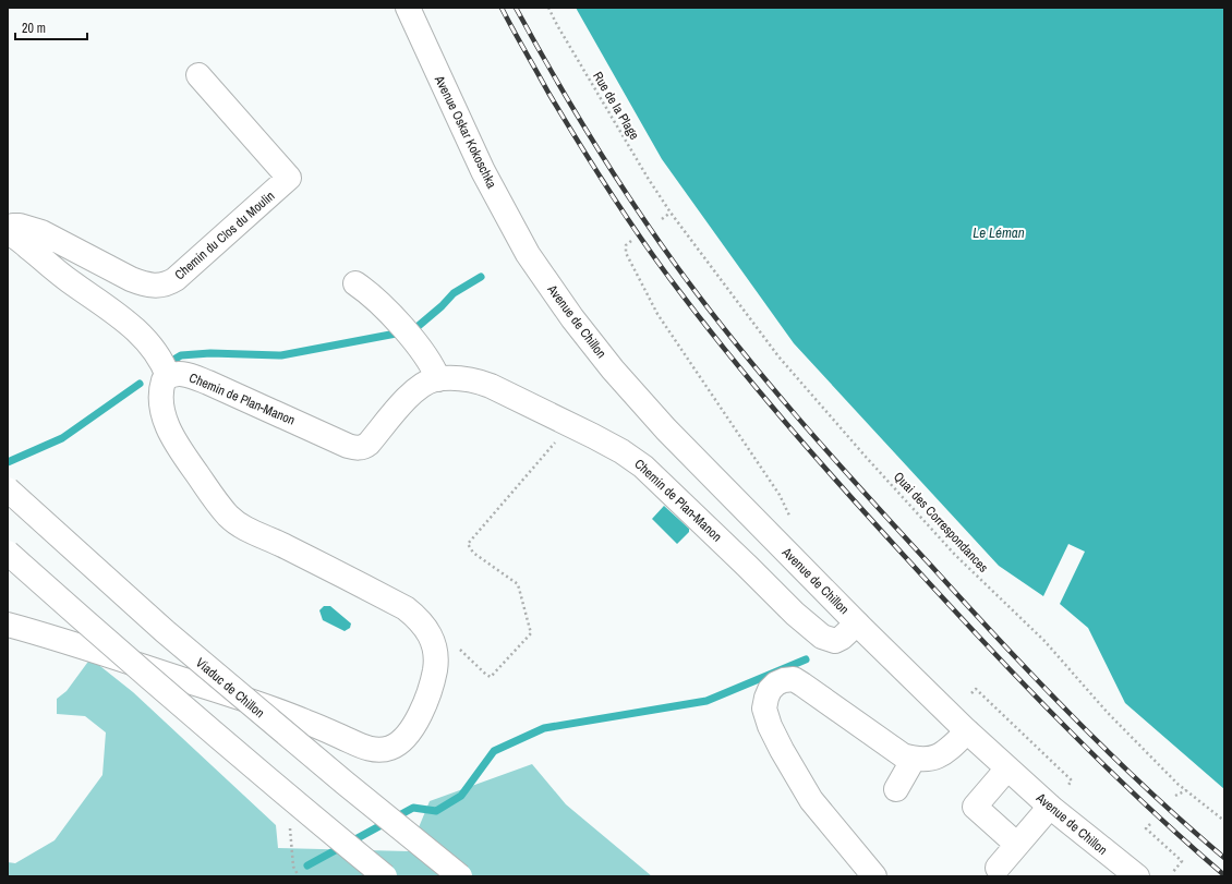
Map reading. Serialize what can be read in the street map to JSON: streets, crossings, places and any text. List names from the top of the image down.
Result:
{
  "streets": {
    "main road": [
      "Avenue Oskar Kokoschka",
      "Chemin du Clos du Moulin",
      "Avenue de Chillon",
      "Chemin de Plan-Manon",
      "Viaduc de Chillon"
    ],
    "path": ["Rue de la Plage", "Quai des Correspondances"]
  },
  "crossings": [
    ["Rue de la Plage", "Quai des Correspondances"],
    ["Avenue Oskar Kokoschka", "Avenue de Chillon"],
    ["Chemin du Clos du Moulin", "Chemin de Plan-Manon"],
    ["Avenue de Chillon", "Chemin de Plan-Manon"]
  ],
  "water": ["Le Léman"],
  "scale_bar": "20 m"
}
